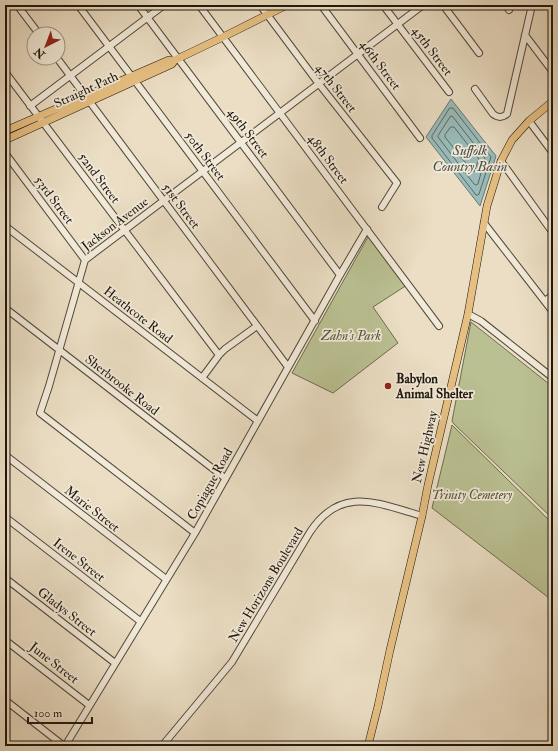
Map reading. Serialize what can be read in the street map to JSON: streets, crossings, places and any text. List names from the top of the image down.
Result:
{
  "streets": {
    "main road": ["Straight Path", "New Highway"],
    "street": [
      "45th Street",
      "46th Street",
      "47th Street",
      "49th Street",
      "50th Street",
      "48th Street",
      "52nd Street",
      "53rd Street",
      "51st Street",
      "Jackson Avenue",
      "Heathcote Road",
      "Sherbrooke Road",
      "Copiague Road",
      "Marie Street",
      "Irene Street",
      "New Horizons Boulevard",
      "Gladys Street",
      "June Street"
    ]
  },
  "crossings": [
    ["45th Street", "Jackson Avenue"],
    ["46th Street", "Jackson Avenue"],
    ["47th Street", "Straight Path"],
    ["47th Street", "Jackson Avenue"],
    ["Straight Path", "49th Street"],
    ["Straight Path", "50th Street"],
    ["Straight Path", "48th Street"],
    ["Straight Path", "52nd Street"],
    ["Straight Path", "51st Street"],
    ["49th Street", "Jackson Avenue"],
    ["49th Street", "Copiague Road"],
    ["50th Street", "Jackson Avenue"],
    ["50th Street", "Copiague Road"],
    ["48th Street", "Jackson Avenue"],
    ["48th Street", "Copiague Road"],
    ["52nd Street", "Jackson Avenue"],
    ["53rd Street", "Jackson Avenue"],
    ["51st Street", "Jackson Avenue"],
    ["51st Street", "Copiague Road"],
    ["Jackson Avenue", "Heathcote Road"],
    ["Jackson Avenue", "Sherbrooke Road"],
    ["Jackson Avenue", "Copiague Road"],
    ["Heathcote Road", "Copiague Road"],
    ["Sherbrooke Road", "Copiague Road"],
    ["New Highway", "New Horizons Boulevard"],
    ["Copiague Road", "Marie Street"],
    ["Copiague Road", "Irene Street"],
    ["Copiague Road", "Gladys Street"],
    ["Copiague Road", "June Street"]
  ],
  "water": ["Suffolk Country Basin"],
  "parks": ["Zahn's Park", "Trinity Cemetery"],
  "places": ["Babylon Animal Shelter"],
  "scale_bar": "100 m",
  "north": "bottom left"
}
